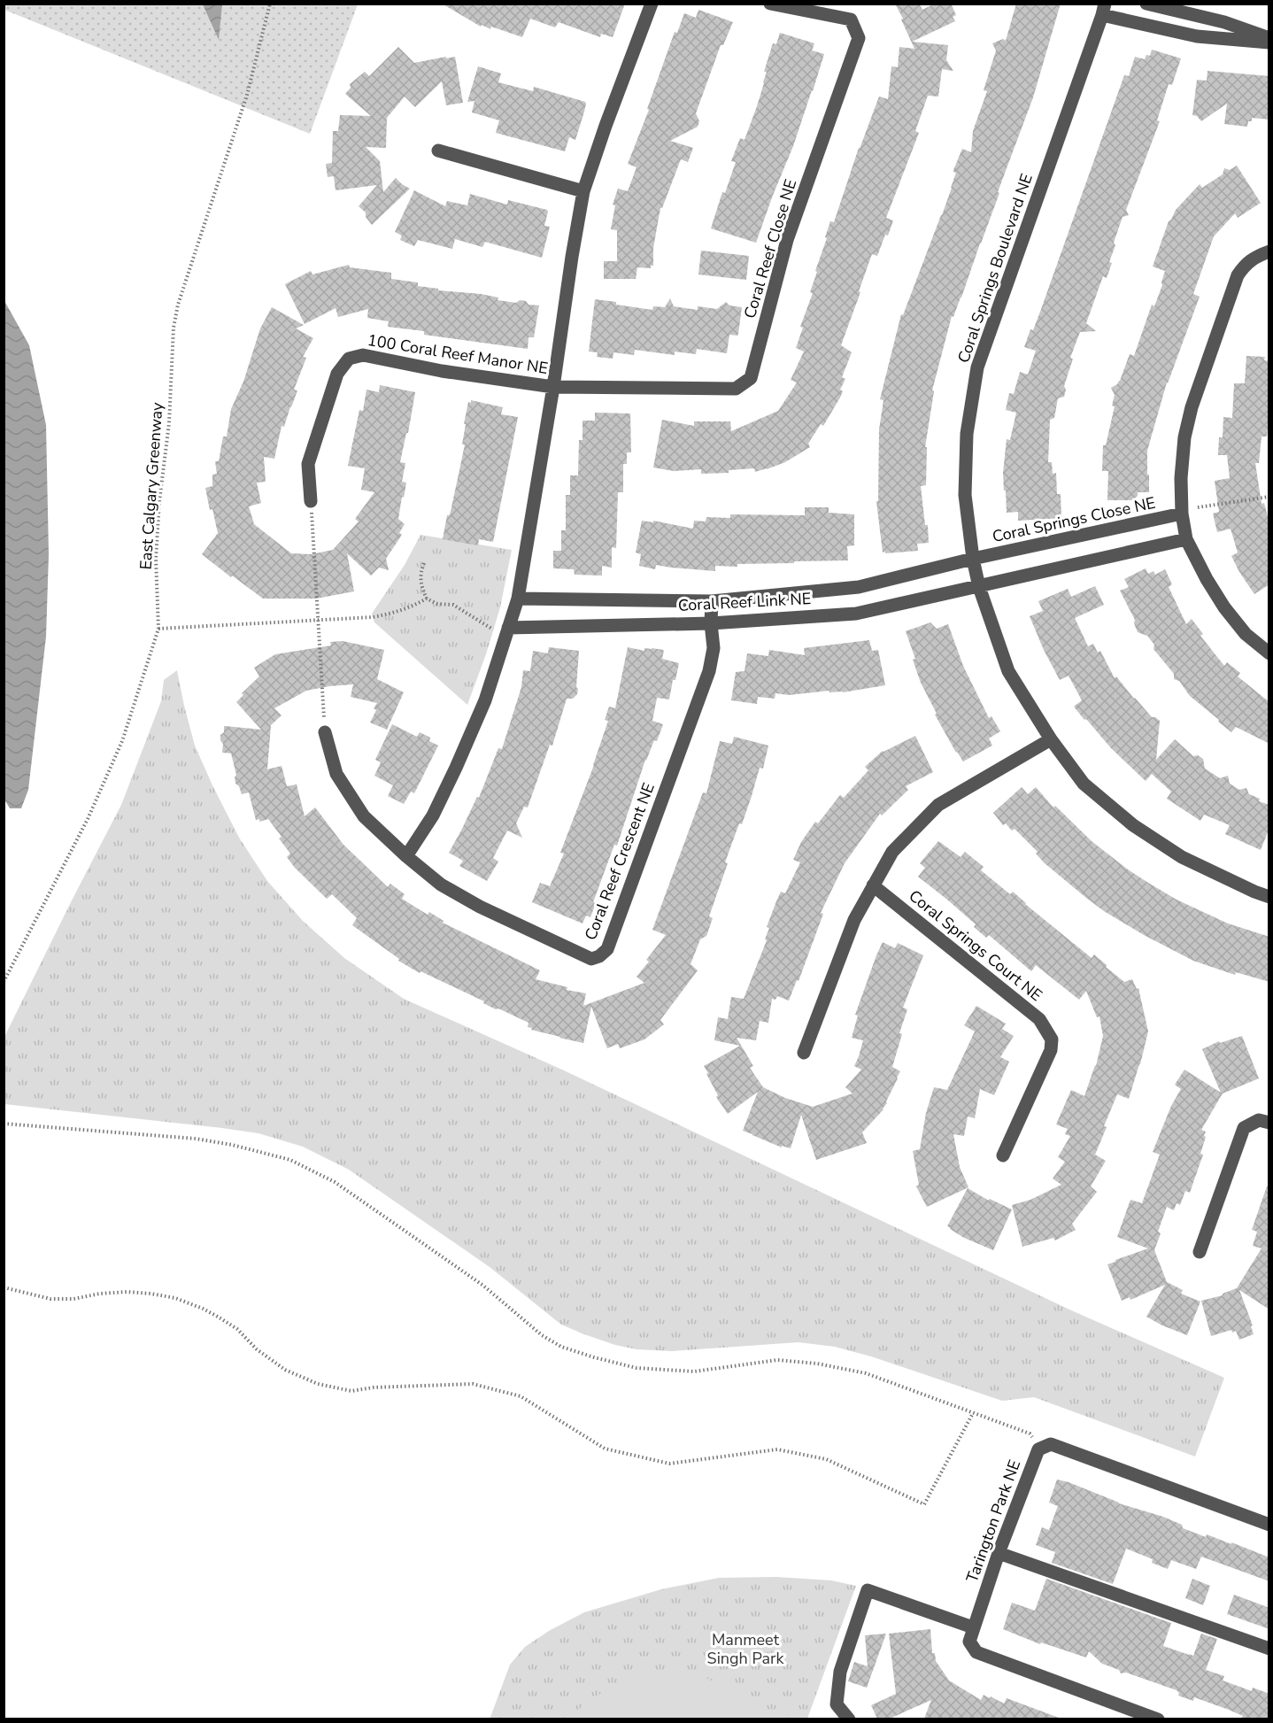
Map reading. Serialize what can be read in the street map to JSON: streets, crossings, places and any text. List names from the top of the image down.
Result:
{
  "streets": {
    "street": [
      "Coral Reef Close NE",
      "Coral Springs Boulevard NE",
      "100 Coral Reef Manor NE",
      "Coral Springs Close NE",
      "Coral Reef Link NE",
      "Coral Reef Crescent NE",
      "Coral Springs Court NE",
      "Tarington Park NE"
    ],
    "path": ["East Calgary Greenway"]
  },
  "crossings": [
    ["Coral Reef Close NE", "100 Coral Reef Manor NE"],
    ["Coral Springs Boulevard NE", "Coral Springs Close NE"],
    ["Coral Springs Boulevard NE", "Coral Reef Link NE"],
    ["Coral Springs Close NE", "Coral Reef Link NE"],
    ["Coral Reef Link NE", "Coral Reef Crescent NE"]
  ],
  "parks": ["Manmeet Singh Park"]
}
